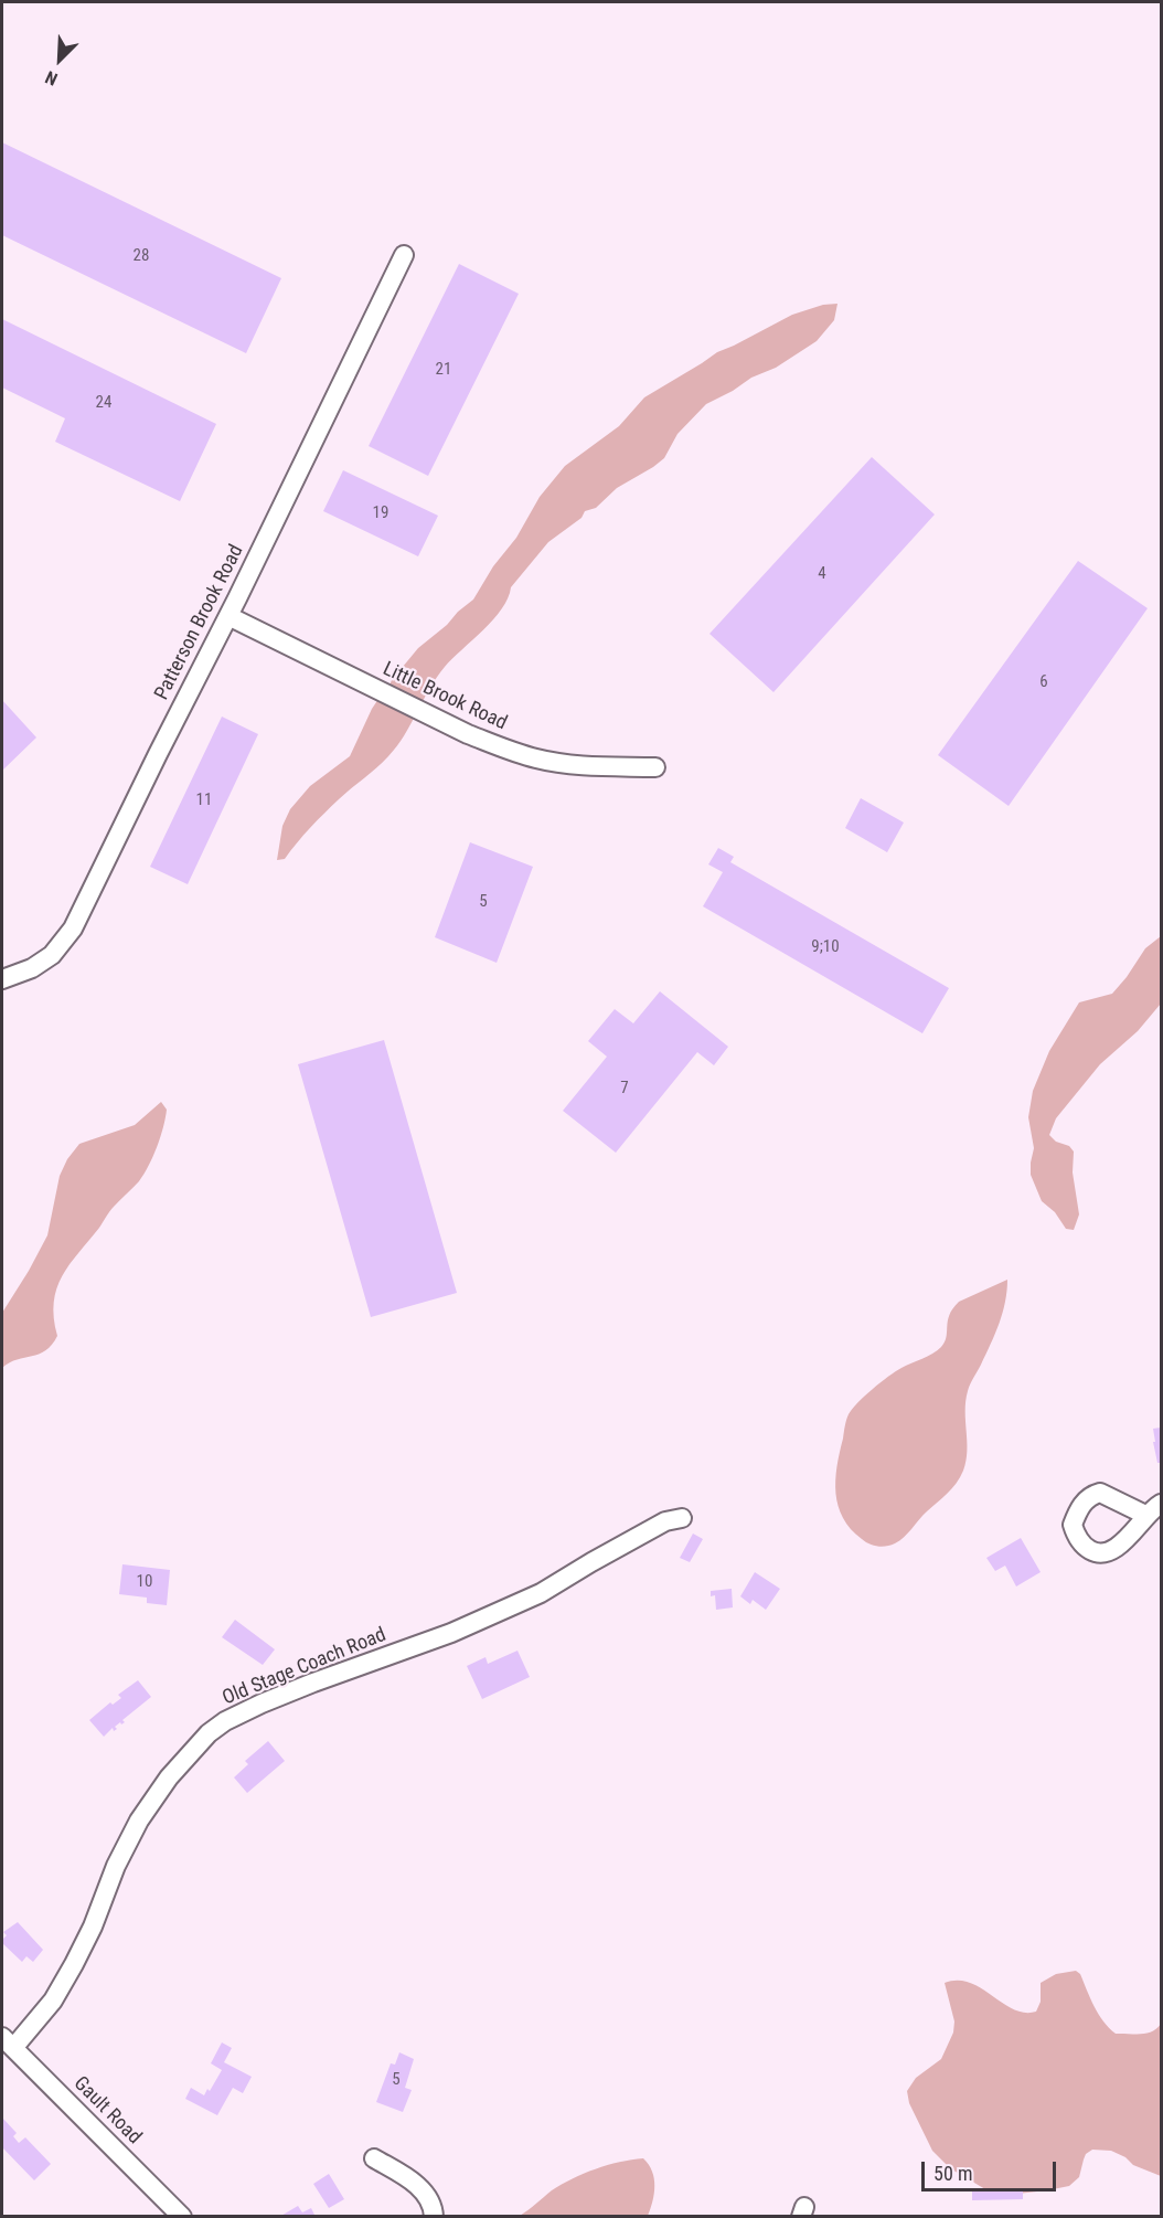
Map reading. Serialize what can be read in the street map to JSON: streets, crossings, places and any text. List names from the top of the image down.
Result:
{
  "streets": {
    "street": [
      "Patterson Brook Road",
      "Little Brook Road",
      "Old Stage Coach Road",
      "Gault Road"
    ]
  },
  "crossings": [
    ["Patterson Brook Road", "Little Brook Road"],
    ["Old Stage Coach Road", "Gault Road"]
  ],
  "house_numbers": [
    "28",
    "21",
    "24",
    "19",
    "4",
    "6",
    "11",
    "5",
    "9;10",
    "7",
    "10",
    "5"
  ],
  "scale_bar": "50 m",
  "north": "bottom left"
}
